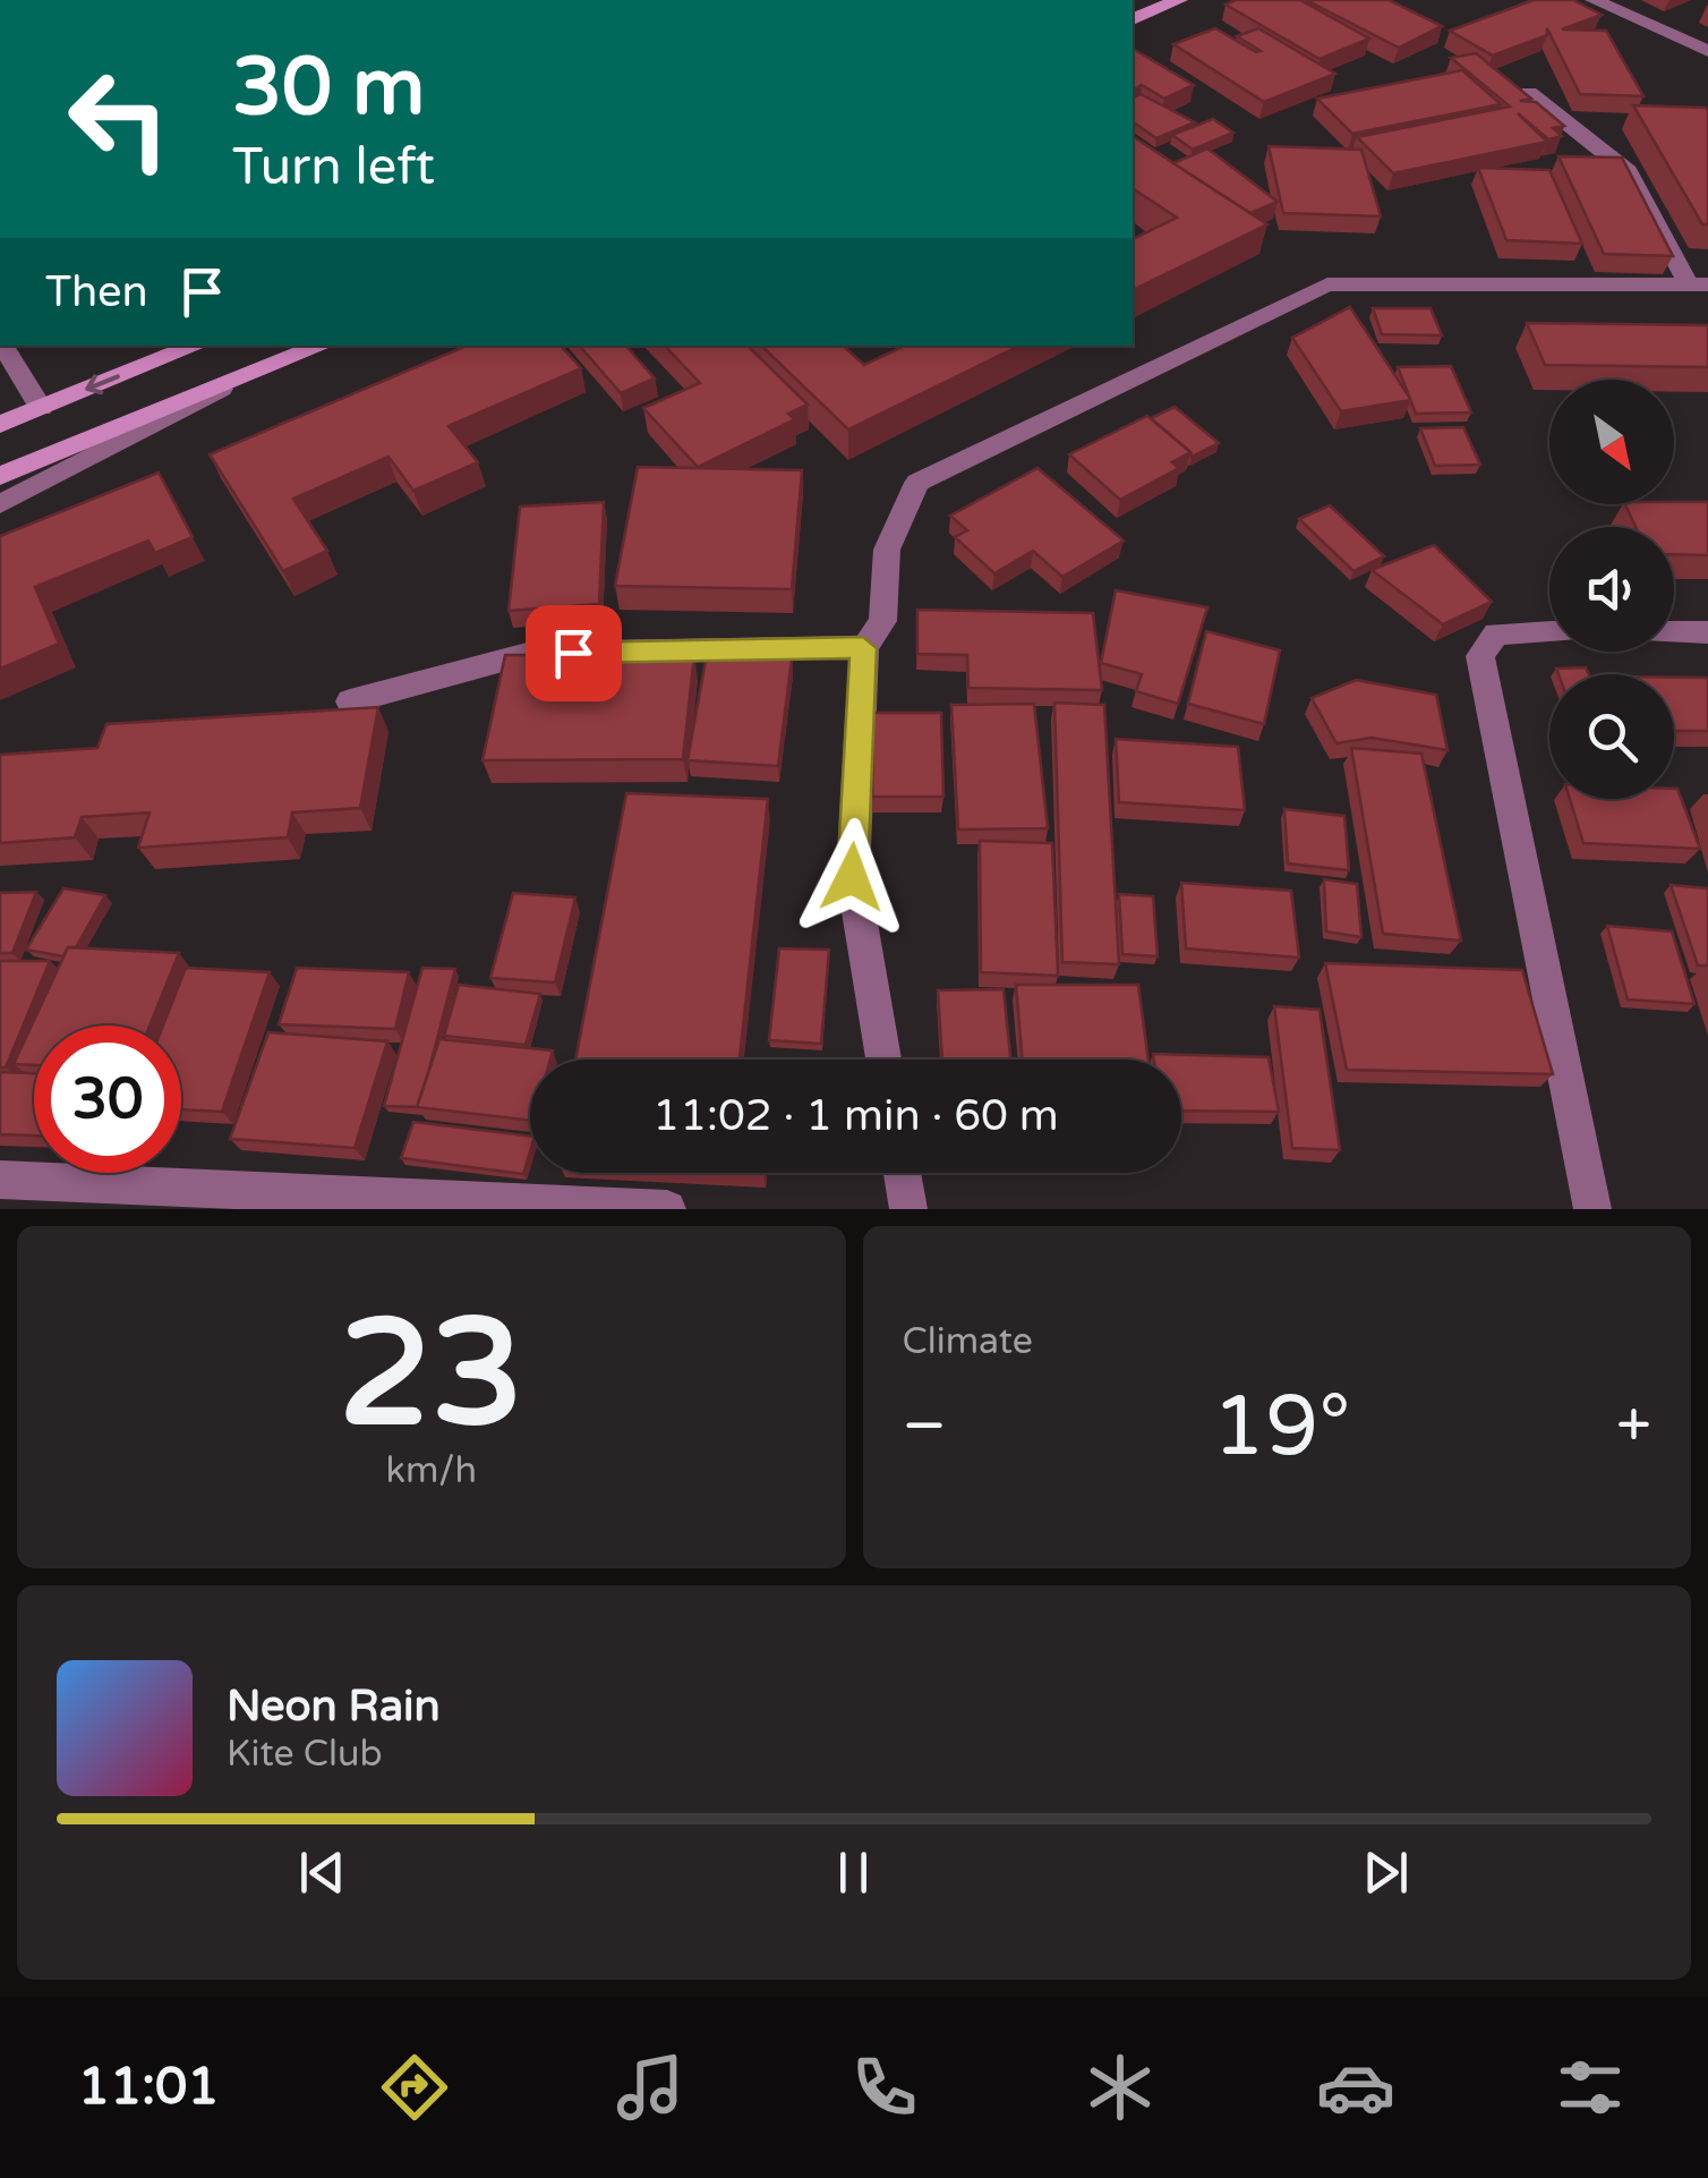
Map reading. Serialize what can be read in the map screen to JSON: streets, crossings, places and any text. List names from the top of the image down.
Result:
{
  "north": "bottom right",
  "page": {
    "turn": ["30 m", "Turn left"],
    "then": "Then",
    "limit": "30",
    "trip": "11:02 · 1 min · 60 m",
    "tile": [
      ["23", "km/h"],
      "Climate"
    ],
    "heat": ["−", "19°", "+"],
    "song": ["Neon Rain", "Kite Club"],
    "tabs": "11:01"
  }
}
